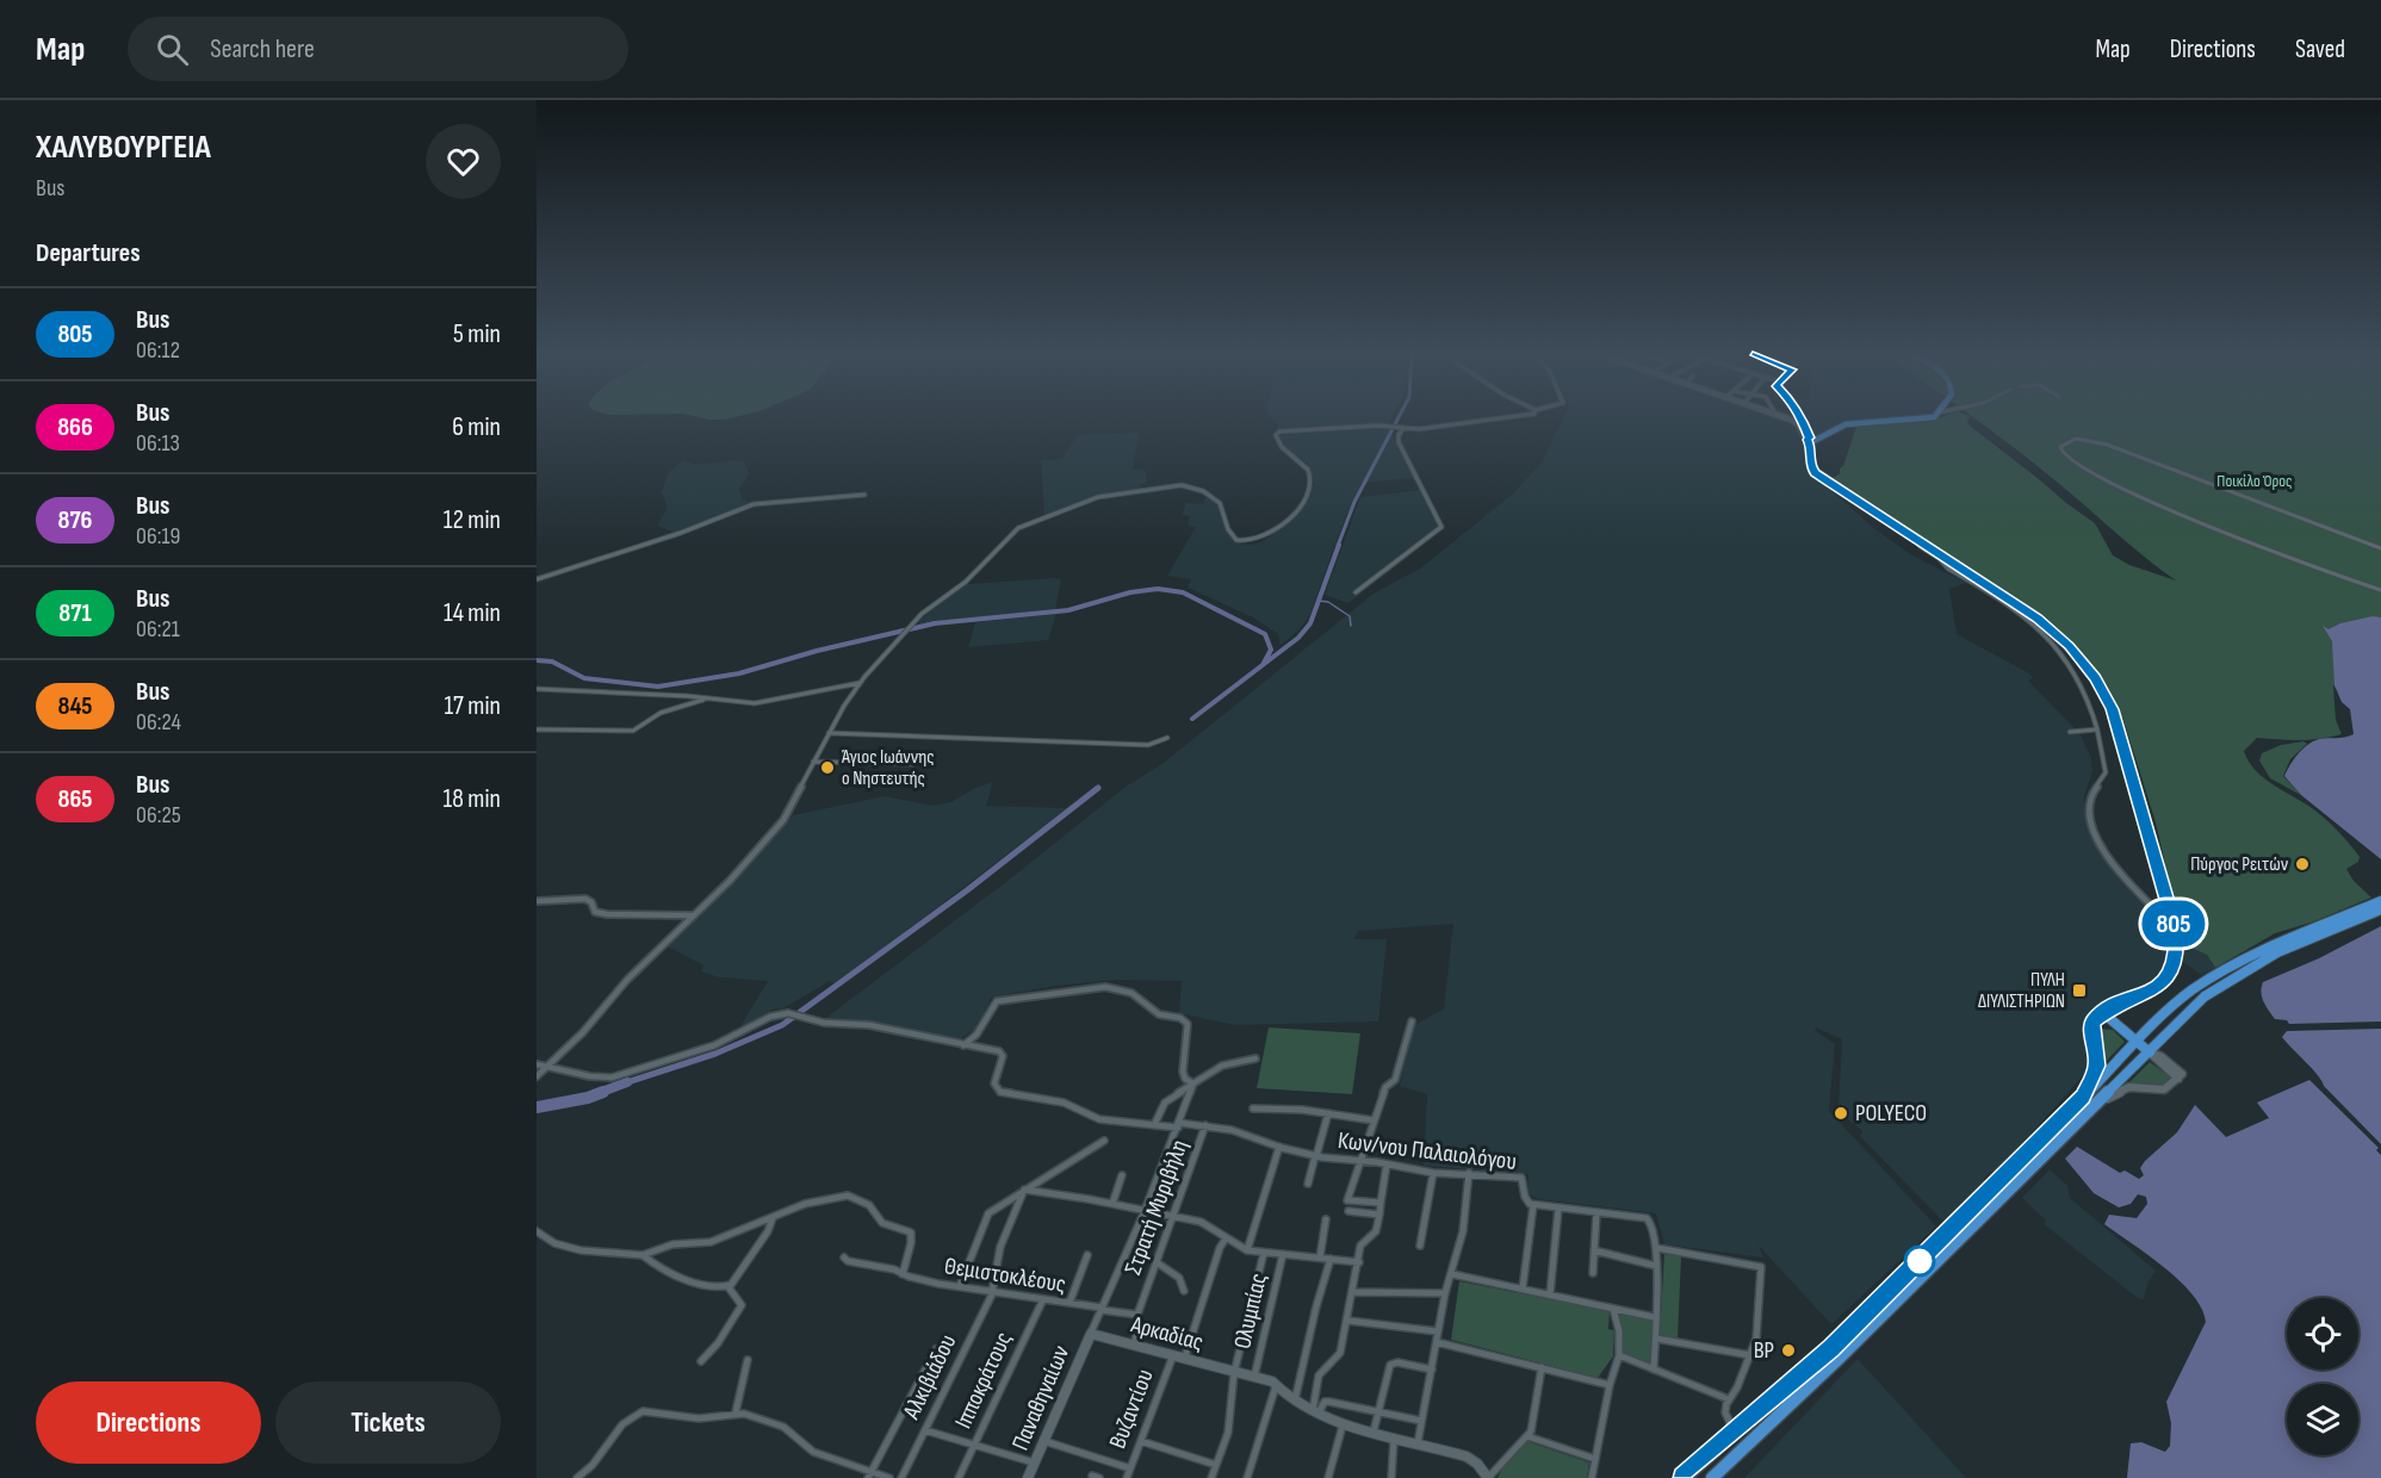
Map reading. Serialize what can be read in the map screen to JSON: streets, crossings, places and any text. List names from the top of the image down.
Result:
{
  "streets": {
    "street": [
      "Κων/νου Παλαιολόγου",
      "Στρατή Μυριβήλη",
      "Θεμιστοκλέους",
      "Ολυμπίας",
      "Αρκαδίας",
      "Αλκιβιάδου",
      "Ιπποκράτους",
      "Παναθηναίων",
      "Βυζαντίου"
    ]
  },
  "crossings": [
    ["Κων/νου Παλαιολόγου", "Στρατή Μυριβήλη"],
    ["Στρατή Μυριβήλη", "Θεμιστοκλέους"],
    ["Στρατή Μυριβήλη", "Αρκαδίας"],
    ["Θεμιστοκλέους", "Αλκιβιάδου"],
    ["Θεμιστοκλέους", "Ιπποκράτους"],
    ["Ολυμπίας", "Αρκαδίας"],
    ["Αρκαδίας", "Παναθηναίων"],
    ["Αρκαδίας", "Βυζαντίου"]
  ],
  "parks": ["Ποικίλο Όρος"],
  "places": {
    "other": [
      "Άγιος Ιωάννης ο Νηστευτής",
      "Πύργος Ρειτών",
      "POLYECO",
      "BP"
    ],
    "transit": ["ΠΥΛΗ ΔΙΥΛΙΣΤΗΡΙΩΝ"]
  },
  "lines": ["bus line 805"],
  "page": {
    "header": "Map",
    "search": "Search here",
    "nav": ["Map", "Directions", "Saved"],
    "heading": [
      ["ΧΑΛΥΒΟΥΡΓΕΙΑ", "Bus"],
      "Departures"
    ],
    "on_map": "805",
    "list": [
      {
        "mark": "805",
        "name": "Bus",
        "note": "06:12",
        "value": "5 min"
      },
      {
        "mark": "866",
        "name": "Bus",
        "note": "06:13",
        "value": "6 min"
      },
      {
        "mark": "876",
        "name": "Bus",
        "note": "06:19",
        "value": "12 min"
      },
      {
        "mark": "871",
        "name": "Bus",
        "note": "06:21",
        "value": "14 min"
      },
      {
        "mark": "845",
        "name": "Bus",
        "note": "06:24",
        "value": "17 min"
      },
      {
        "mark": "865",
        "name": "Bus",
        "note": "06:25",
        "value": "18 min"
      }
    ],
    "buttons": ["Directions", "Tickets"]
  }
}
